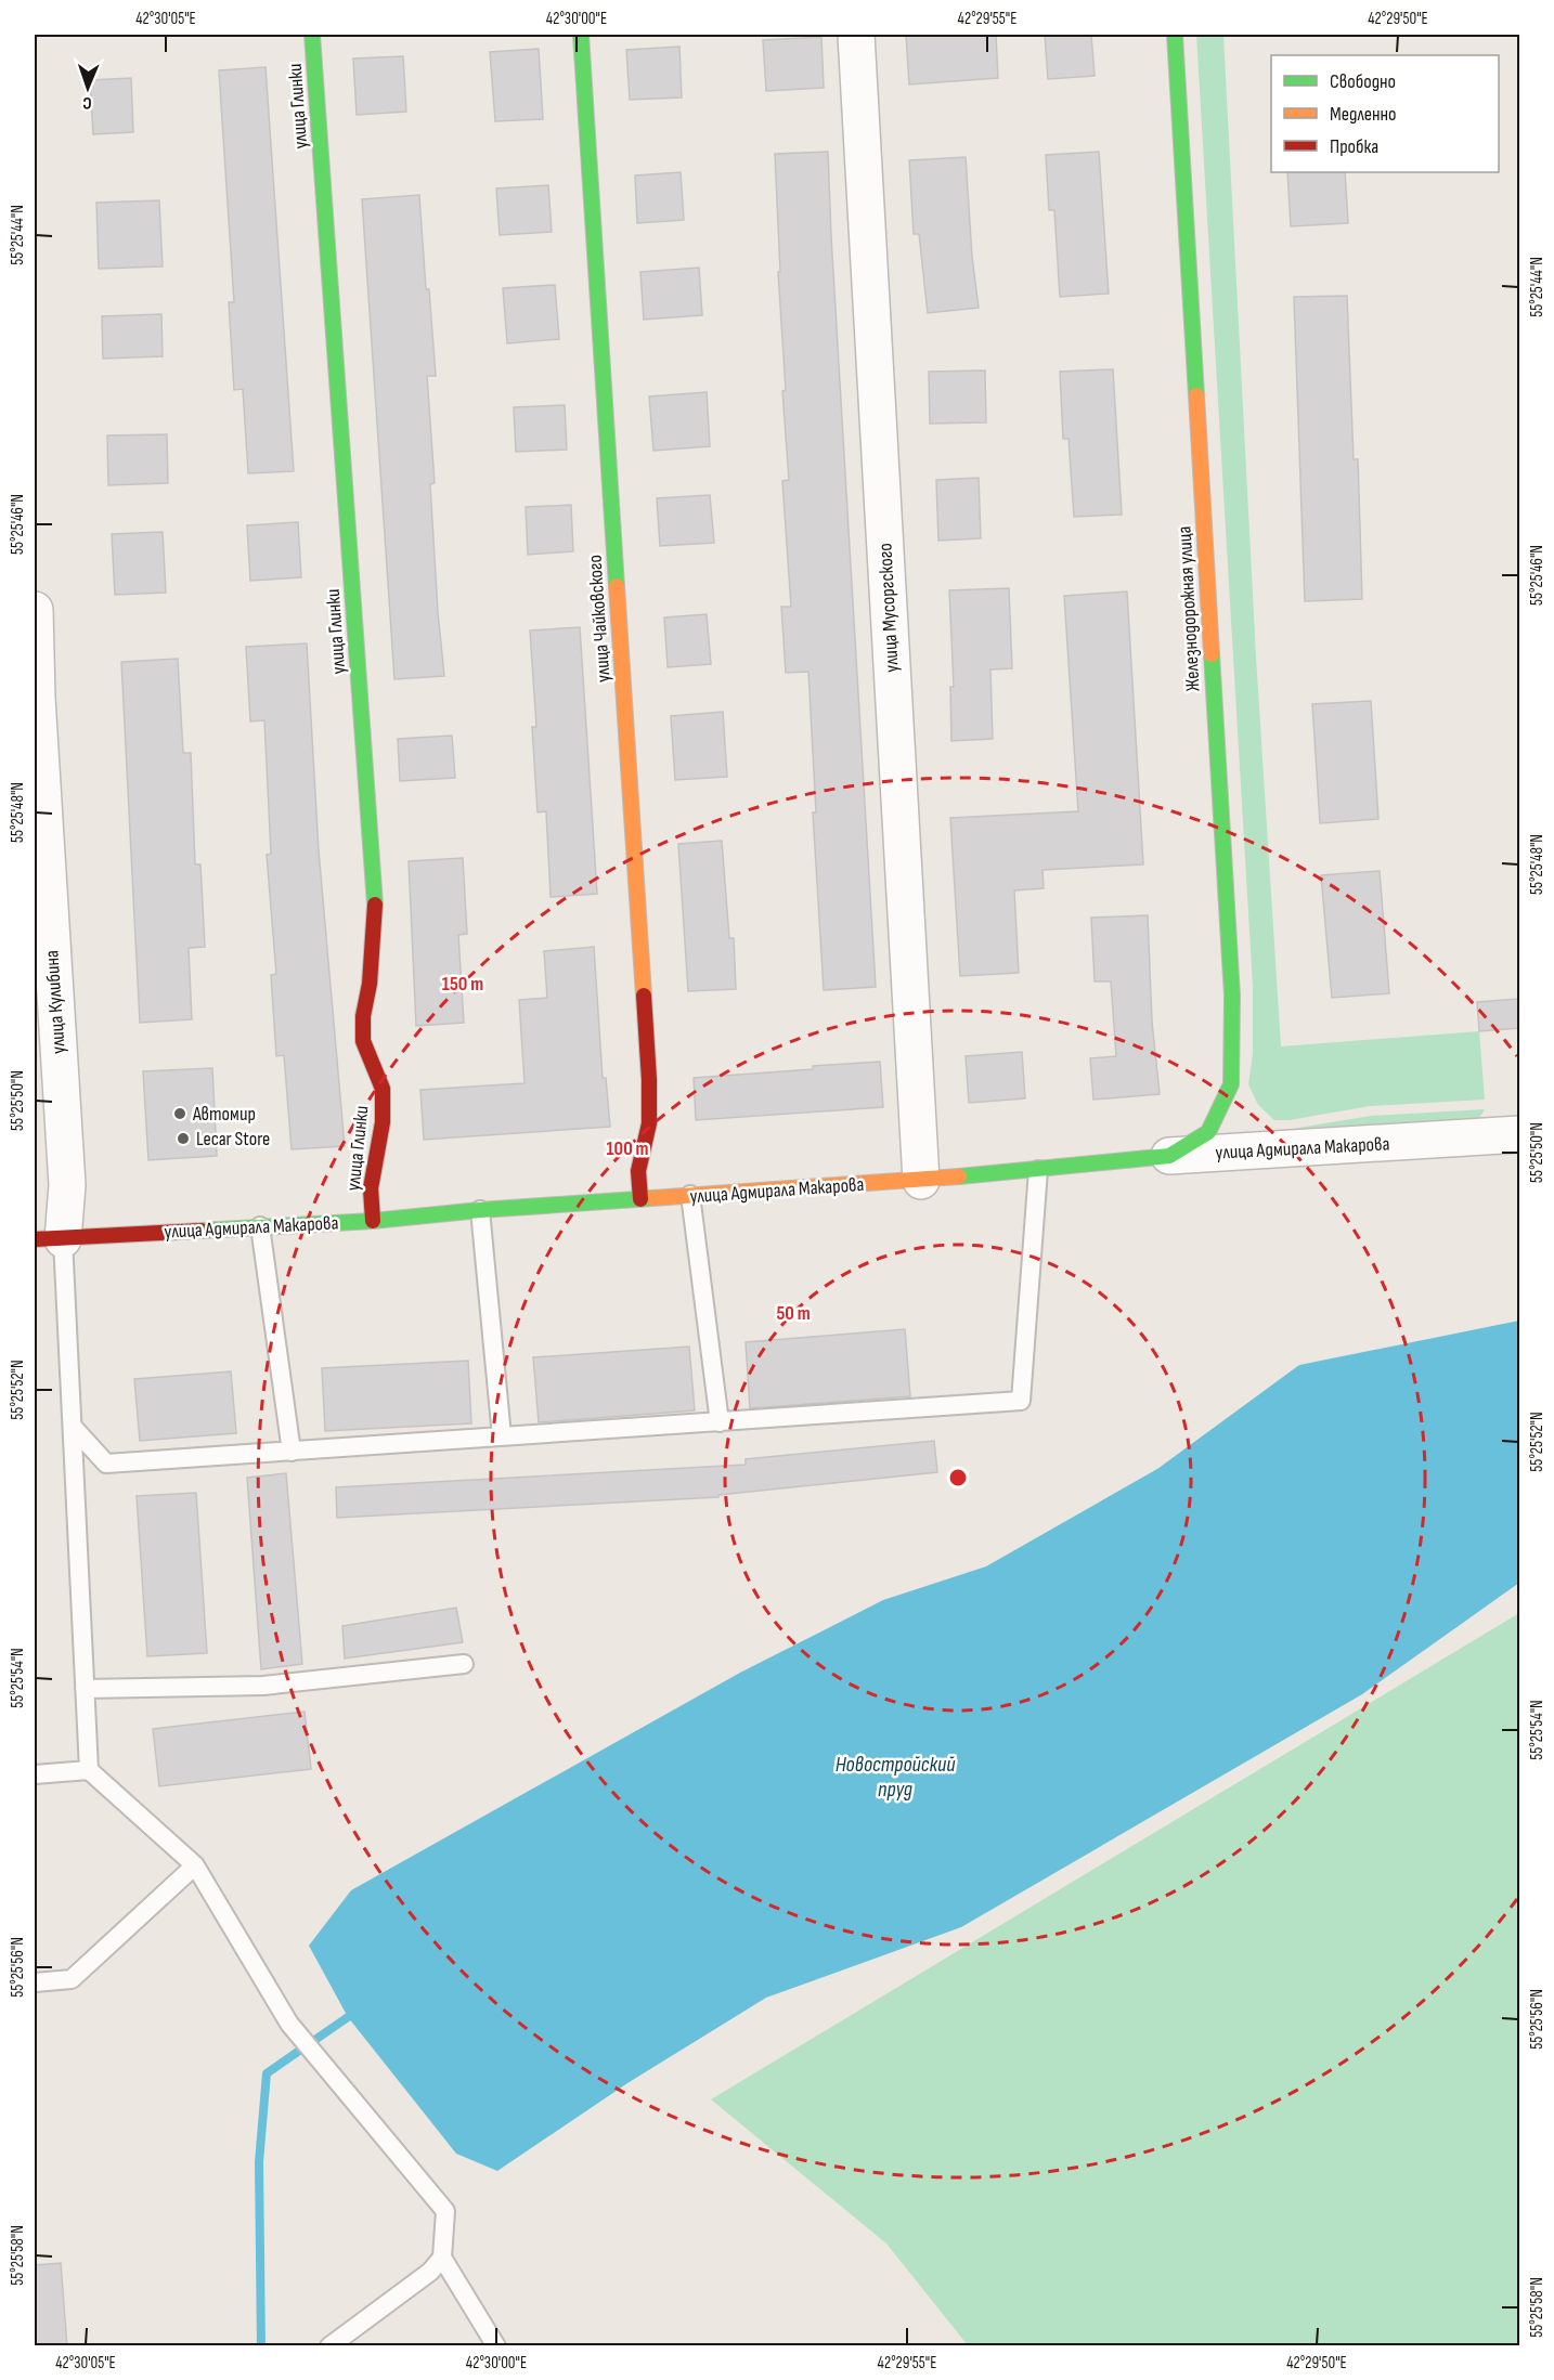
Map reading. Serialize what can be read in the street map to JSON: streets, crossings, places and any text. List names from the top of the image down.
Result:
{
  "streets": {
    "street": [
      "улица Глинки",
      "улица Мусоргского",
      "Железнодорожная улица",
      "улица Чайковского",
      "улица Кулибина",
      "улица Адмирала Макарова"
    ]
  },
  "crossings": [
    ["улица Глинки", "улица Адмирала Макарова"],
    ["улица Мусоргского", "улица Адмирала Макарова"],
    ["Железнодорожная улица", "улица Адмирала Макарова"],
    ["улица Чайковского", "улица Адмирала Макарова"],
    ["улица Кулибина", "улица Адмирала Макарова"]
  ],
  "water": ["Новостройский пруд"],
  "places": ["Автомир", "Lecar Store"],
  "legend": ["Свободно", "Медленно", "Пробка"],
  "north": "bottom",
  "coordinates": [
    "42°30'05\"E",
    "42°30'00\"E",
    "42°29'55\"E",
    "42°29'50\"E",
    "55°25'44\"N",
    "55°25'46\"N",
    "55°25'48\"N",
    "55°25'50\"N",
    "55°25'52\"N",
    "55°25'54\"N",
    "55°25'56\"N",
    "55°25'58\"N"
  ],
  "rings": ["150 m", "100 m", "50 m"]
}
